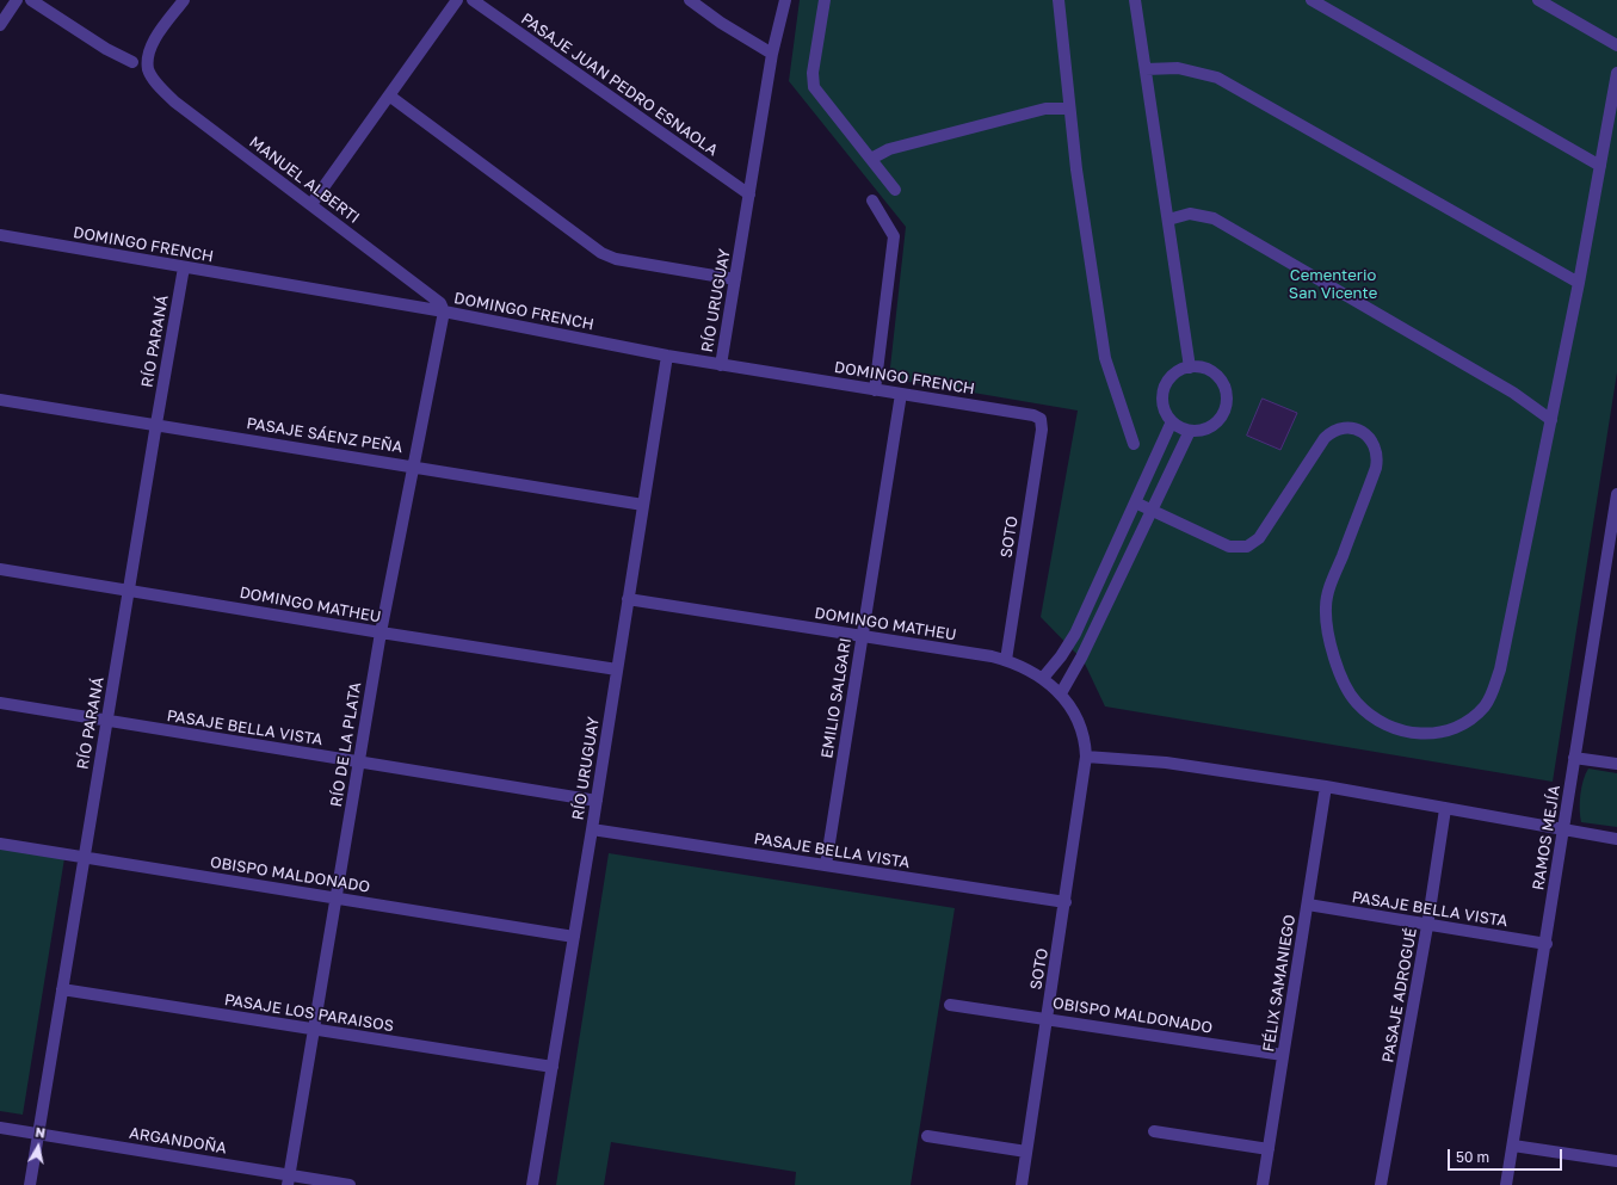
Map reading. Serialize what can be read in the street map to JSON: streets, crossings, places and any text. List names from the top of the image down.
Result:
{
  "streets": {
    "street": [
      "PASAJE JUAN PEDRO ESNAOLA",
      "MANUEL ALBERTI",
      "DOMINGO FRENCH",
      "RÍO URUGUAY",
      "RÍO PARANÁ",
      "PASAJE SÁENZ PEÑA",
      "SOTO",
      "DOMINGO MATHEU",
      "EMILIO SALGARI",
      "PASAJE BELLA VISTA",
      "RÍO DE LA PLATA",
      "RAMOS MEJÍA",
      "OBISPO MALDONADO",
      "FÉLIX SAMANIEGO",
      "PASAJE ADROGUÉ",
      "PASAJE LOS PARAISOS",
      "ARGANDOÑA"
    ]
  },
  "crossings": [
    ["PASAJE JUAN PEDRO ESNAOLA", "RÍO URUGUAY"],
    ["MANUEL ALBERTI", "DOMINGO FRENCH"],
    ["MANUEL ALBERTI", "RÍO DE LA PLATA"],
    ["DOMINGO FRENCH", "RÍO URUGUAY"],
    ["DOMINGO FRENCH", "RÍO PARANÁ"],
    ["DOMINGO FRENCH", "SOTO"],
    ["DOMINGO FRENCH", "EMILIO SALGARI"],
    ["DOMINGO FRENCH", "RÍO DE LA PLATA"],
    ["RÍO URUGUAY", "PASAJE SÁENZ PEÑA"],
    ["RÍO URUGUAY", "DOMINGO MATHEU"],
    ["RÍO URUGUAY", "PASAJE BELLA VISTA"],
    ["RÍO URUGUAY", "OBISPO MALDONADO"],
    ["RÍO URUGUAY", "PASAJE LOS PARAISOS"],
    ["RÍO PARANÁ", "PASAJE SÁENZ PEÑA"],
    ["RÍO PARANÁ", "DOMINGO MATHEU"],
    ["RÍO PARANÁ", "PASAJE BELLA VISTA"],
    ["RÍO PARANÁ", "OBISPO MALDONADO"],
    ["RÍO PARANÁ", "PASAJE LOS PARAISOS"],
    ["RÍO PARANÁ", "ARGANDOÑA"],
    ["PASAJE SÁENZ PEÑA", "RÍO DE LA PLATA"],
    ["SOTO", "DOMINGO MATHEU"],
    ["SOTO", "PASAJE BELLA VISTA"],
    ["SOTO", "OBISPO MALDONADO"],
    ["DOMINGO MATHEU", "EMILIO SALGARI"],
    ["DOMINGO MATHEU", "RÍO DE LA PLATA"],
    ["EMILIO SALGARI", "PASAJE BELLA VISTA"],
    ["PASAJE BELLA VISTA", "RÍO DE LA PLATA"],
    ["PASAJE BELLA VISTA", "RAMOS MEJÍA"],
    ["PASAJE BELLA VISTA", "FÉLIX SAMANIEGO"],
    ["PASAJE BELLA VISTA", "PASAJE ADROGUÉ"],
    ["RÍO DE LA PLATA", "OBISPO MALDONADO"],
    ["RÍO DE LA PLATA", "PASAJE LOS PARAISOS"],
    ["RÍO DE LA PLATA", "ARGANDOÑA"],
    ["OBISPO MALDONADO", "FÉLIX SAMANIEGO"]
  ],
  "parks": ["Cementerio San Vicente"],
  "scale_bar": "50 m",
  "north": "top"
}
